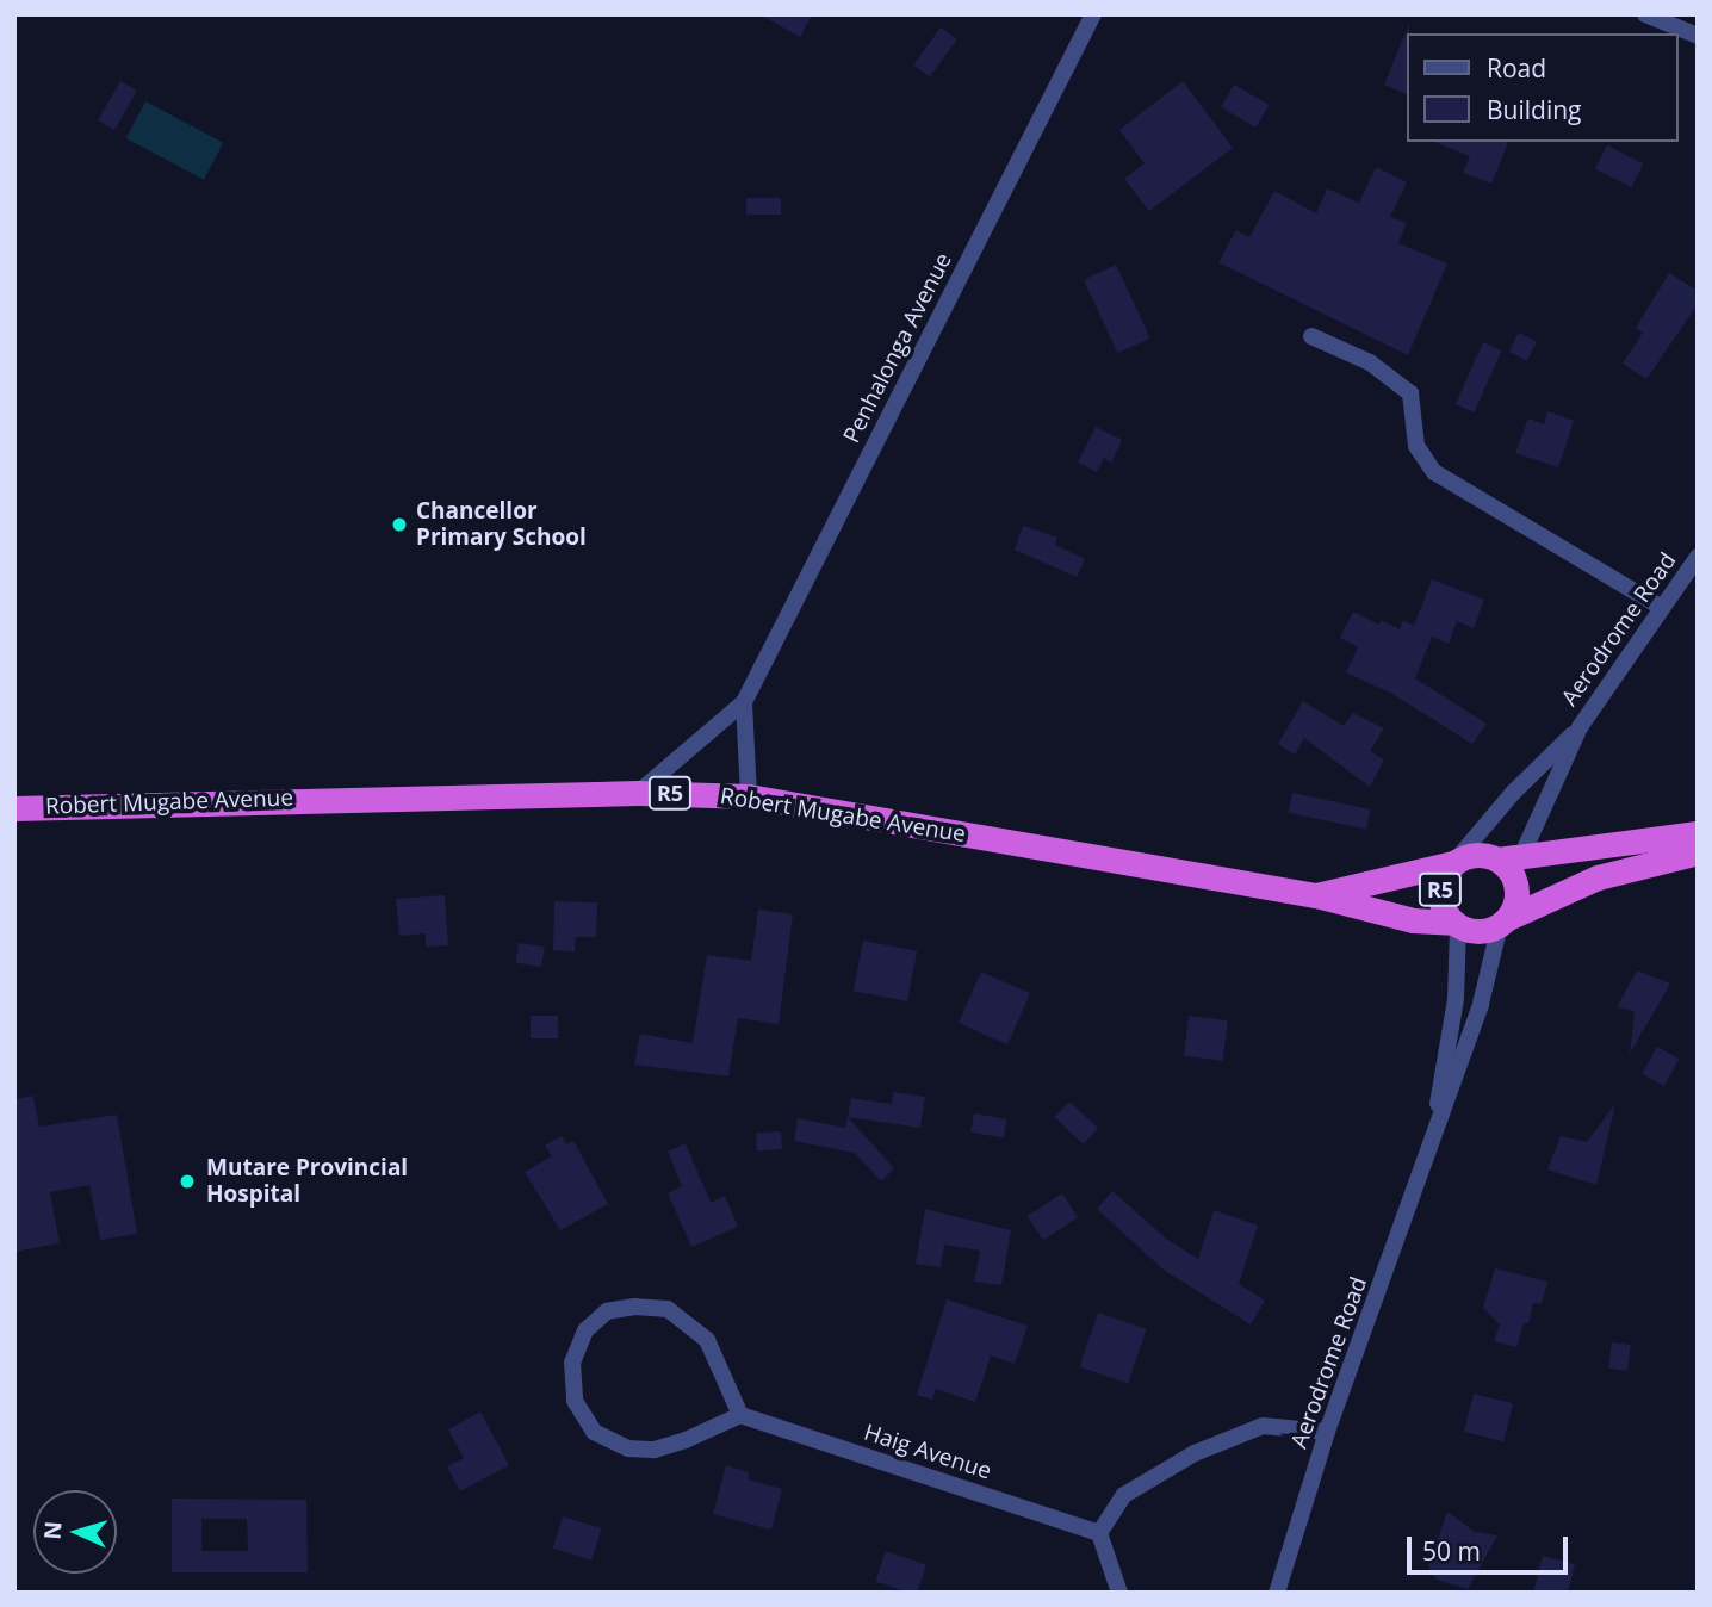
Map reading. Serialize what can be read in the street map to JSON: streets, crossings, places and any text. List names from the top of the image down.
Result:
{
  "streets": {
    "highway": ["R5", "Robert Mugabe Avenue"],
    "street": ["Penhalonga Avenue", "Aerodrome Road", "Haig Avenue"]
  },
  "crossings": [
    ["Penhalonga Avenue", "Robert Mugabe Avenue"],
    ["Aerodrome Road", "R5"],
    ["Aerodrome Road", "Robert Mugabe Avenue"],
    ["R5", "Robert Mugabe Avenue"]
  ],
  "places": ["Chancellor Primary School", "Mutare Provincial Hospital"],
  "legend": ["Road", "Building"],
  "scale_bar": "50 m",
  "north": "left"
}
